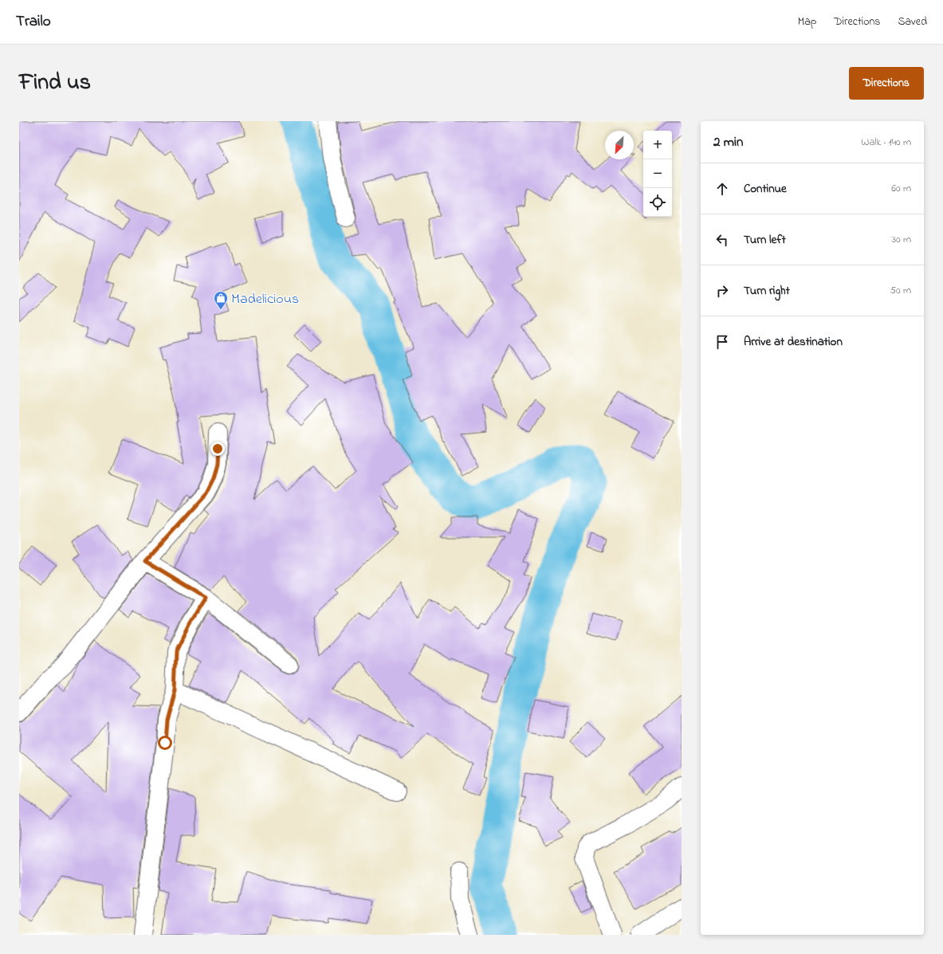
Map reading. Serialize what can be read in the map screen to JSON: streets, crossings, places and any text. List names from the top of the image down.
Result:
{
  "places": {
    "shop": ["Madelicious"]
  },
  "north": "bottom left",
  "page": {
    "header": "Trailo",
    "nav": ["Map", "Directions", "Saved"],
    "title": "Find us",
    "buttons": "Directions",
    "heading": ["2 min", "Walk · 140 m"],
    "map_buttons": ["+", "−"],
    "list": [
      ["Continue", "60 m"],
      ["Turn left", "30 m"],
      ["Turn right", "50 m"],
      "Arrive at destination"
    ]
  }
}
